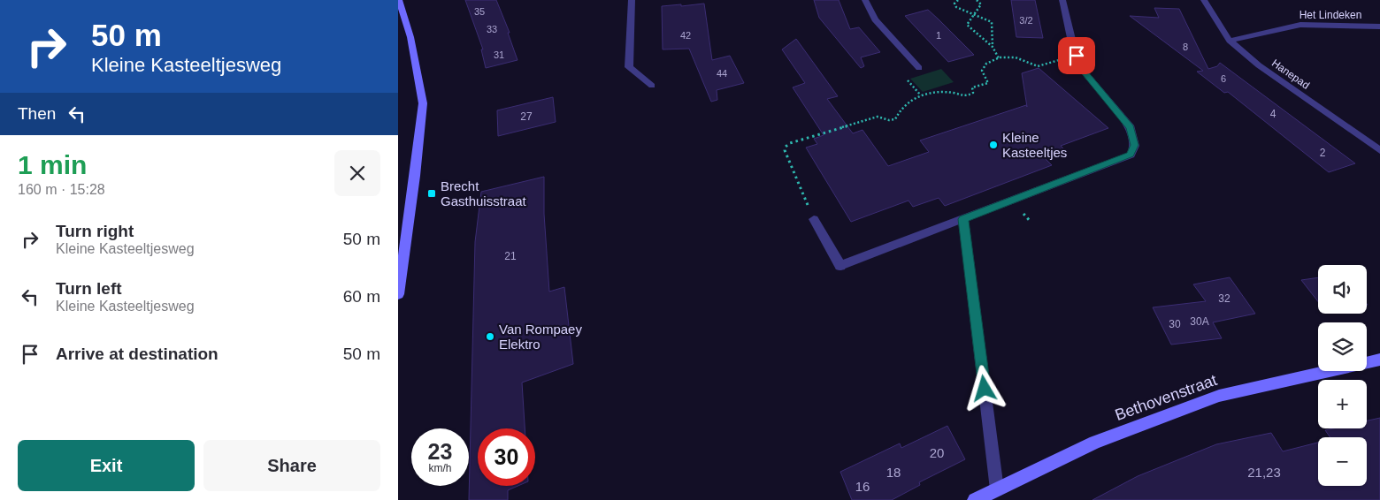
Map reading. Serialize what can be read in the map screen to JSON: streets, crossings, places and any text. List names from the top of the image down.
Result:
{
  "streets": {
    "main road": ["Bethovenstraat"],
    "street": ["Het Lindeken", "Hanepad"]
  },
  "crossings": [
    ["Het Lindeken", "Hanepad"]
  ],
  "places": {
    "other": ["Kleine Kasteeltjes", "Van Rompaey Elektro"],
    "transit": ["Brecht Gasthuisstraat"]
  },
  "house_numbers": [
    "35",
    "3/2",
    "33",
    "42",
    "1",
    "8",
    "31",
    "44",
    "6",
    "4",
    "27",
    "2",
    "21",
    "32",
    "30A",
    "30",
    "20",
    "18",
    "21,23",
    "16"
  ],
  "page": {
    "turn": ["50 m", "Kleine Kasteeltjesweg"],
    "then": "Then",
    "heading": ["1 min", "160 m · 15:28"],
    "list": [
      {
        "name": "Turn right",
        "note": "Kleine Kasteeltjesweg",
        "value": "50 m"
      },
      {
        "name": "Turn left",
        "note": "Kleine Kasteeltjesweg",
        "value": "60 m"
      },
      {
        "name": "Arrive at destination",
        "value": "50 m"
      }
    ],
    "map_buttons": ["+", "−"],
    "speed": "23 km/h",
    "limit": "30",
    "buttons": ["Exit", "Share"]
  }
}
